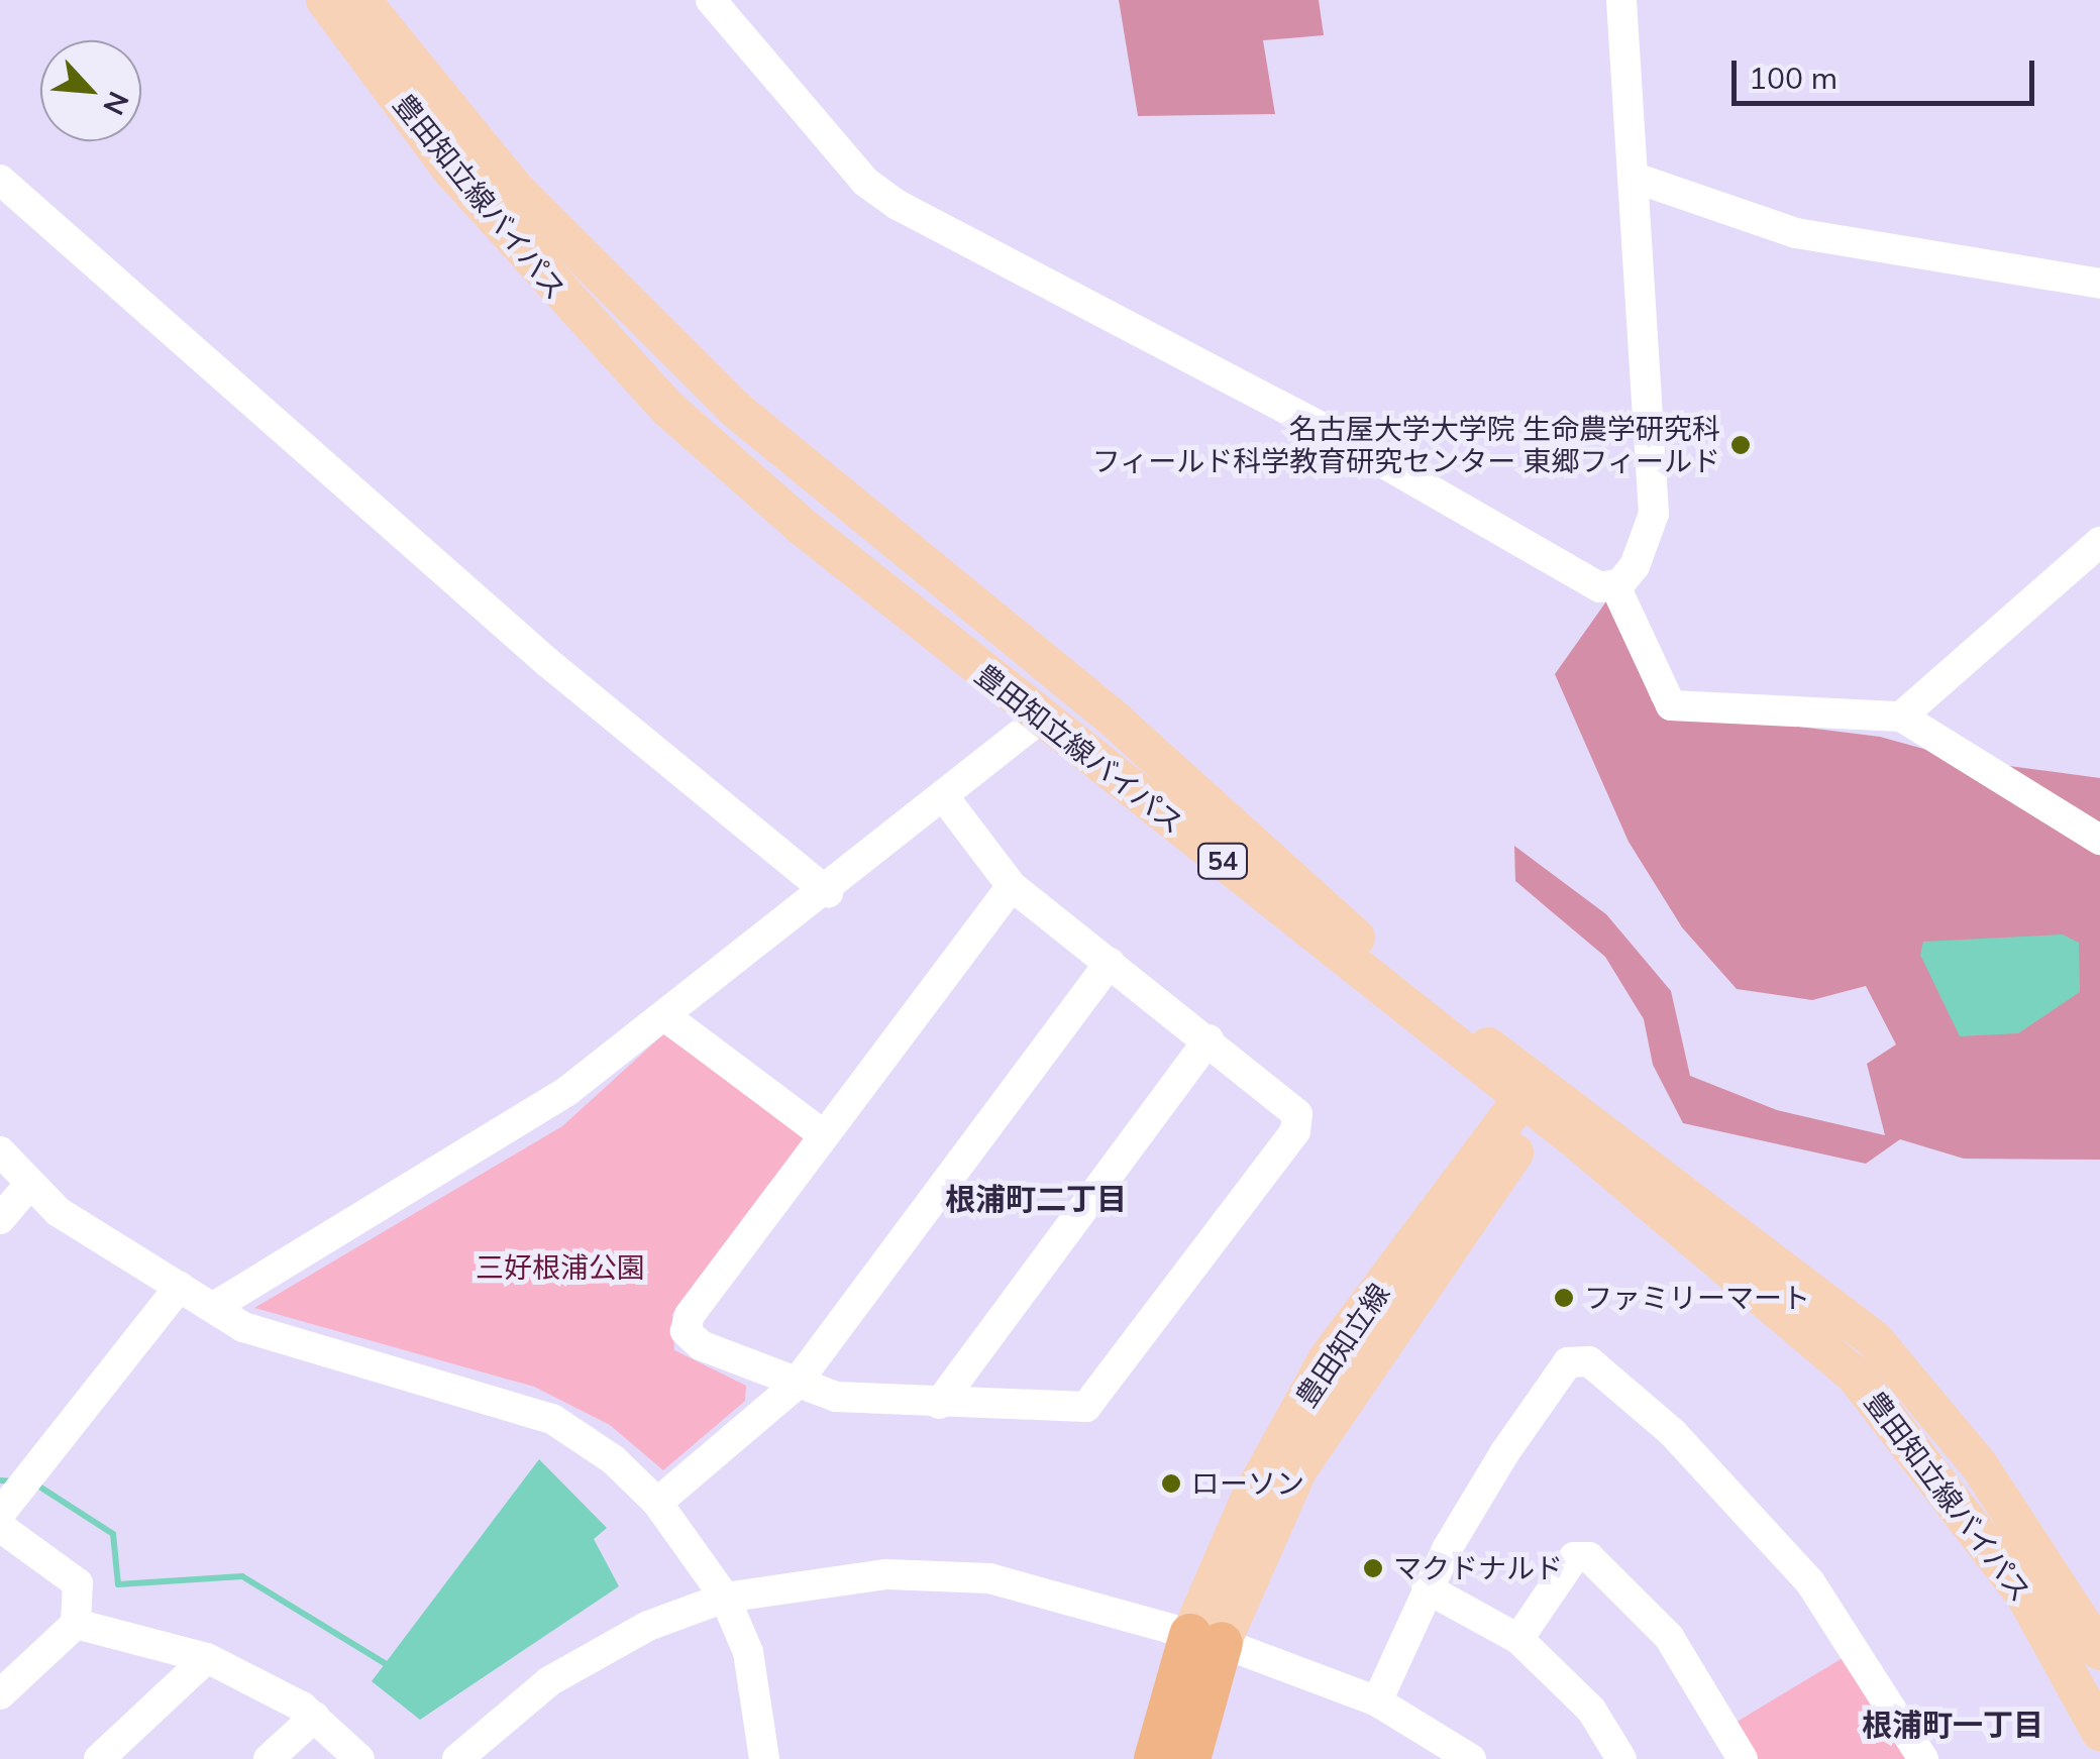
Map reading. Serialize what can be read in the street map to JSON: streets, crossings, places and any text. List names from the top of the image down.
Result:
{
  "streets": {
    "main road": ["豊田知立線バイパス", "54", "豊田知立線"]
  },
  "crossings": [
    ["豊田知立線バイパス", "豊田知立線"]
  ],
  "districts": ["根浦町二丁目", "根浦町一丁目"],
  "parks": ["三好根浦公園"],
  "places": [
    "名古屋大学大学院 生命農学研究科 フィールド科学教育研究センター 東郷フィールド",
    "ファミリーマート",
    "ローソン",
    "マクドナルド"
  ],
  "scale_bar": "100 m",
  "north": "bottom right"
}
